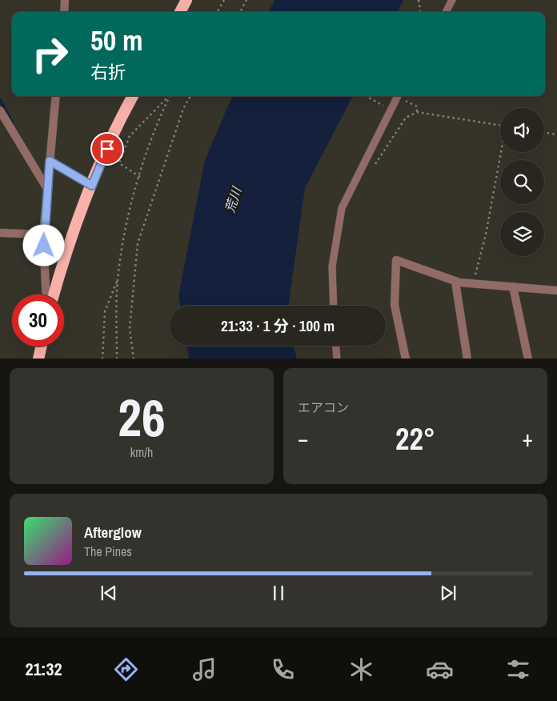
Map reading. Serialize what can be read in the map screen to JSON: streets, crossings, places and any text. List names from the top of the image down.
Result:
{
  "water": ["荒川"],
  "page": {
    "turn": ["50 m", "右折"],
    "limit": "30",
    "trip": "21:33 · 1 分 · 100 m",
    "tile": [
      ["26", "km/h"],
      "エアコン"
    ],
    "heat": ["−", "22°", "+"],
    "song": ["Afterglow", "The Pines"],
    "tabs": "21:32"
  }
}
